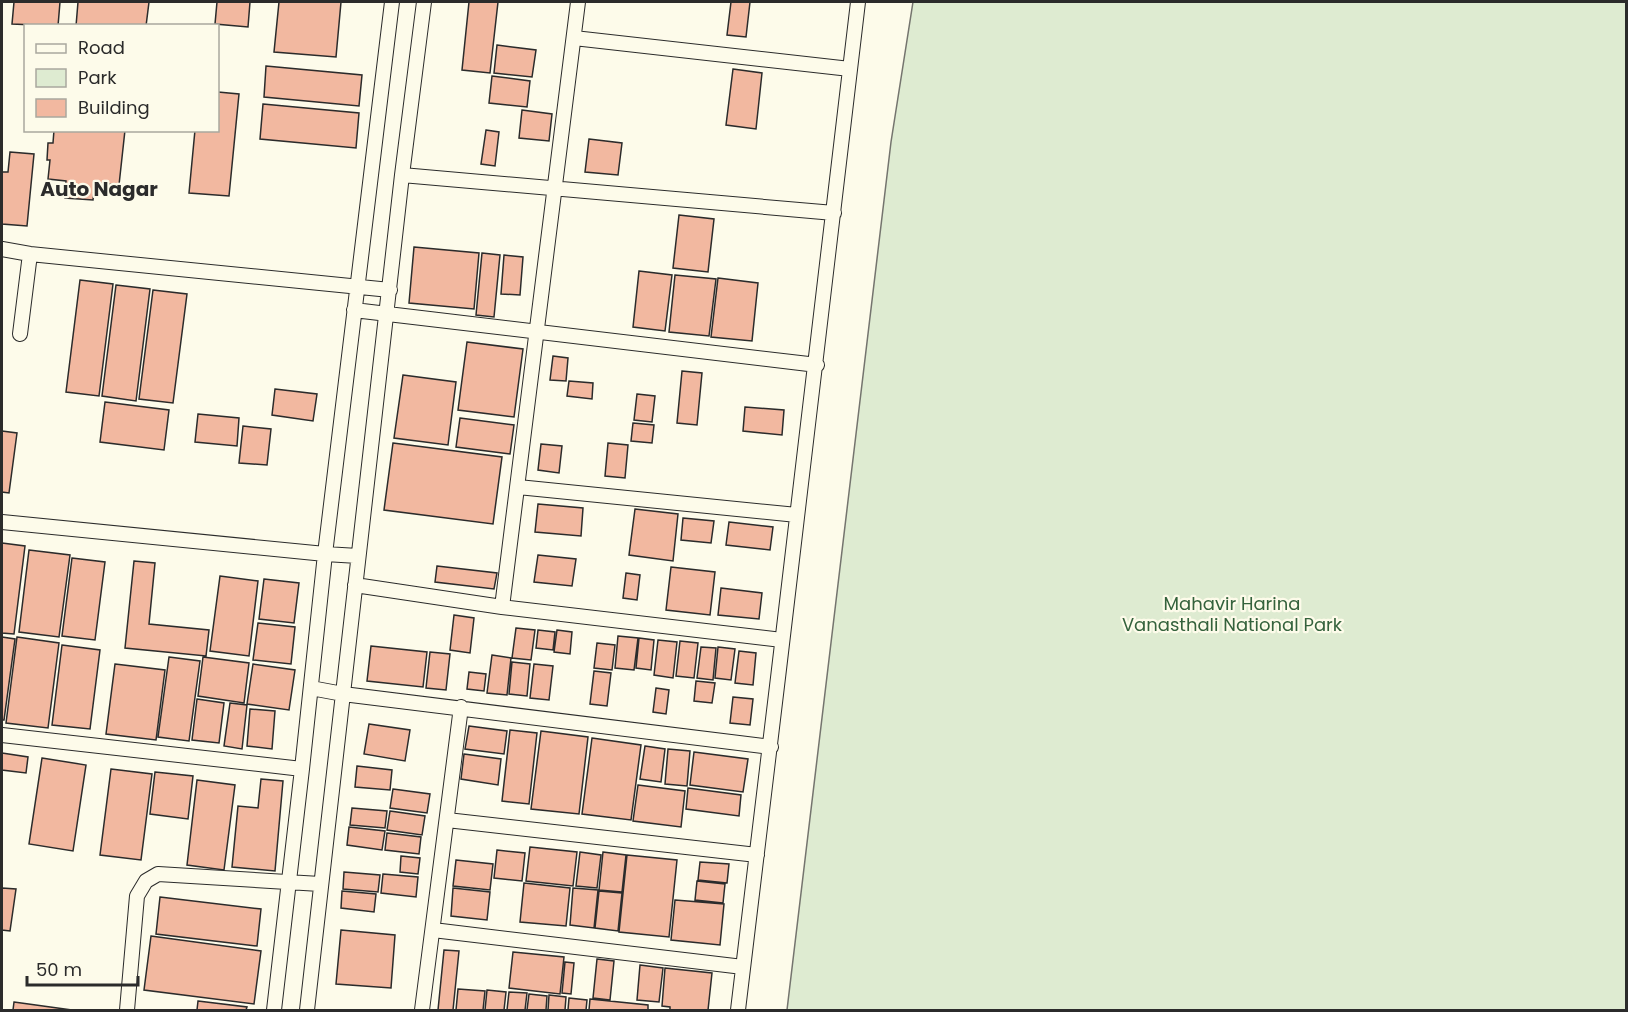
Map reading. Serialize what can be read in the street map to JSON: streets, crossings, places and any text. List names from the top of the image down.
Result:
{
  "districts": ["Auto Nagar"],
  "parks": ["Mahavir Harina Vanasthali National Park"],
  "legend": ["Road", "Park", "Building"],
  "scale_bar": "50 m"
}
